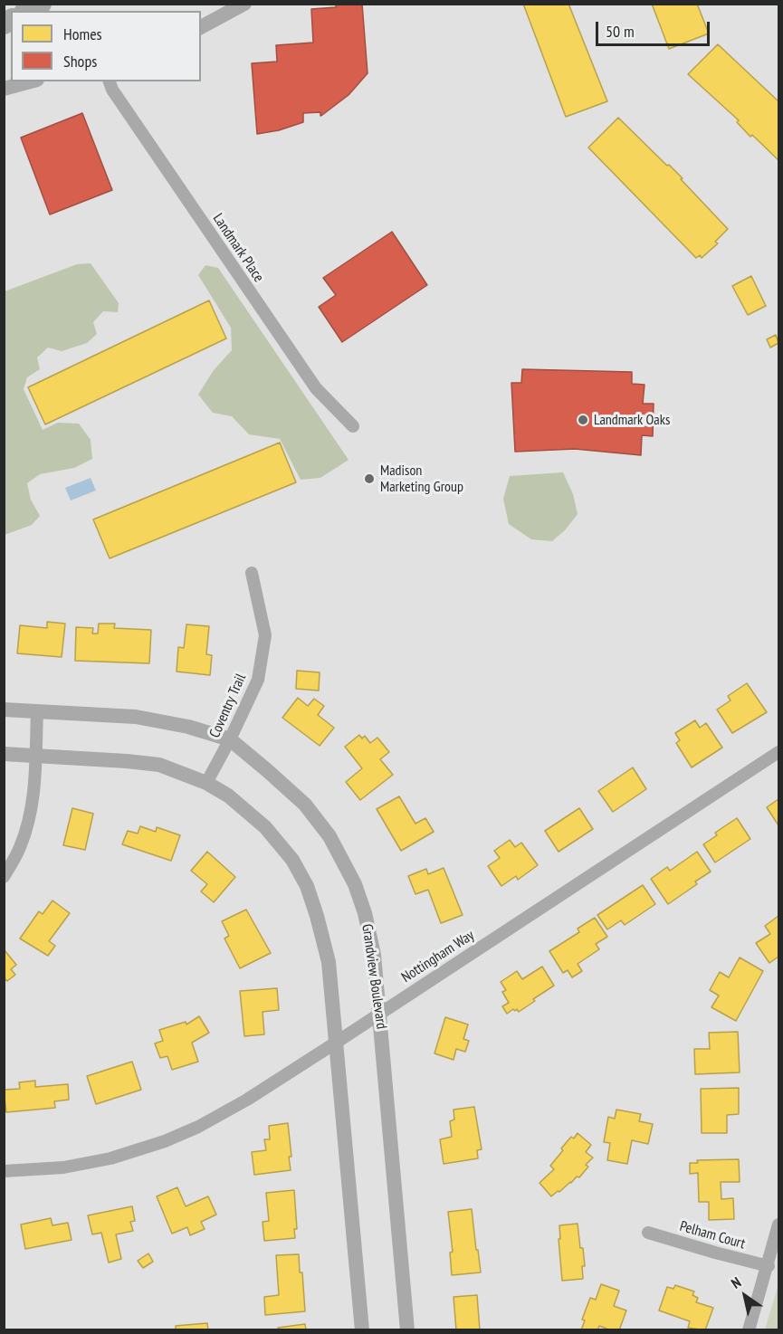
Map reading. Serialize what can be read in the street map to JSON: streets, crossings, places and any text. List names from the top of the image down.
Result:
{
  "streets": {
    "street": [
      "Landmark Place",
      "Coventry Trail",
      "Nottingham Way",
      "Grandview Boulevard",
      "Pelham Court"
    ]
  },
  "crossings": [
    ["Coventry Trail", "Grandview Boulevard"],
    ["Nottingham Way", "Grandview Boulevard"]
  ],
  "places": ["Landmark Oaks", "Madison Marketing Group"],
  "legend": ["Homes", "Shops"],
  "scale_bar": "50 m",
  "north": "top left"
}
